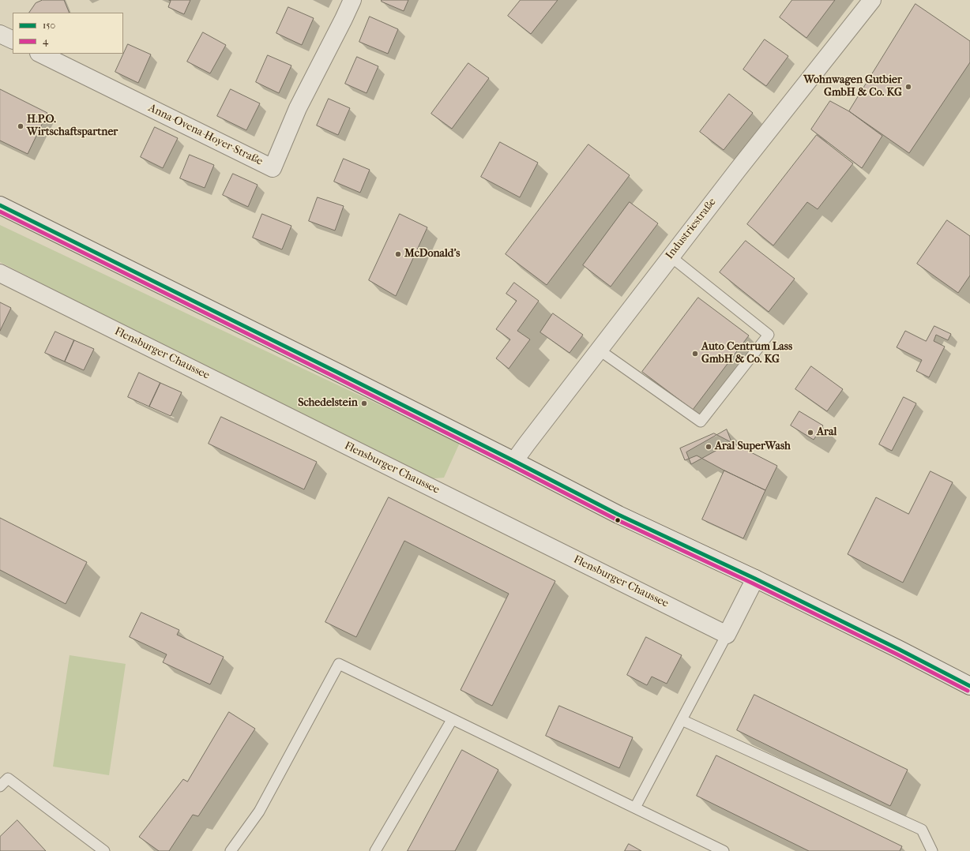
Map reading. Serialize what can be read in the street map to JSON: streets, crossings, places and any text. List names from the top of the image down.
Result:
{
  "streets": {
    "street": ["Anna-Ovena-Hoyer-Straße", "Industriestraße", "Flensburger Chaussee"]
  },
  "places": [
    "Wohnwagen Gutbier GmbH & Co. KG",
    "H.P.O. Wirtschaftspartner",
    "McDonald's",
    "Auto Centrum Lass GmbH & Co. KG",
    "Schedelstein",
    "Aral",
    "Aral SuperWash"
  ],
  "lines": ["transit line 150", "transit line 4"],
  "legend": ["150", "4"]
}
